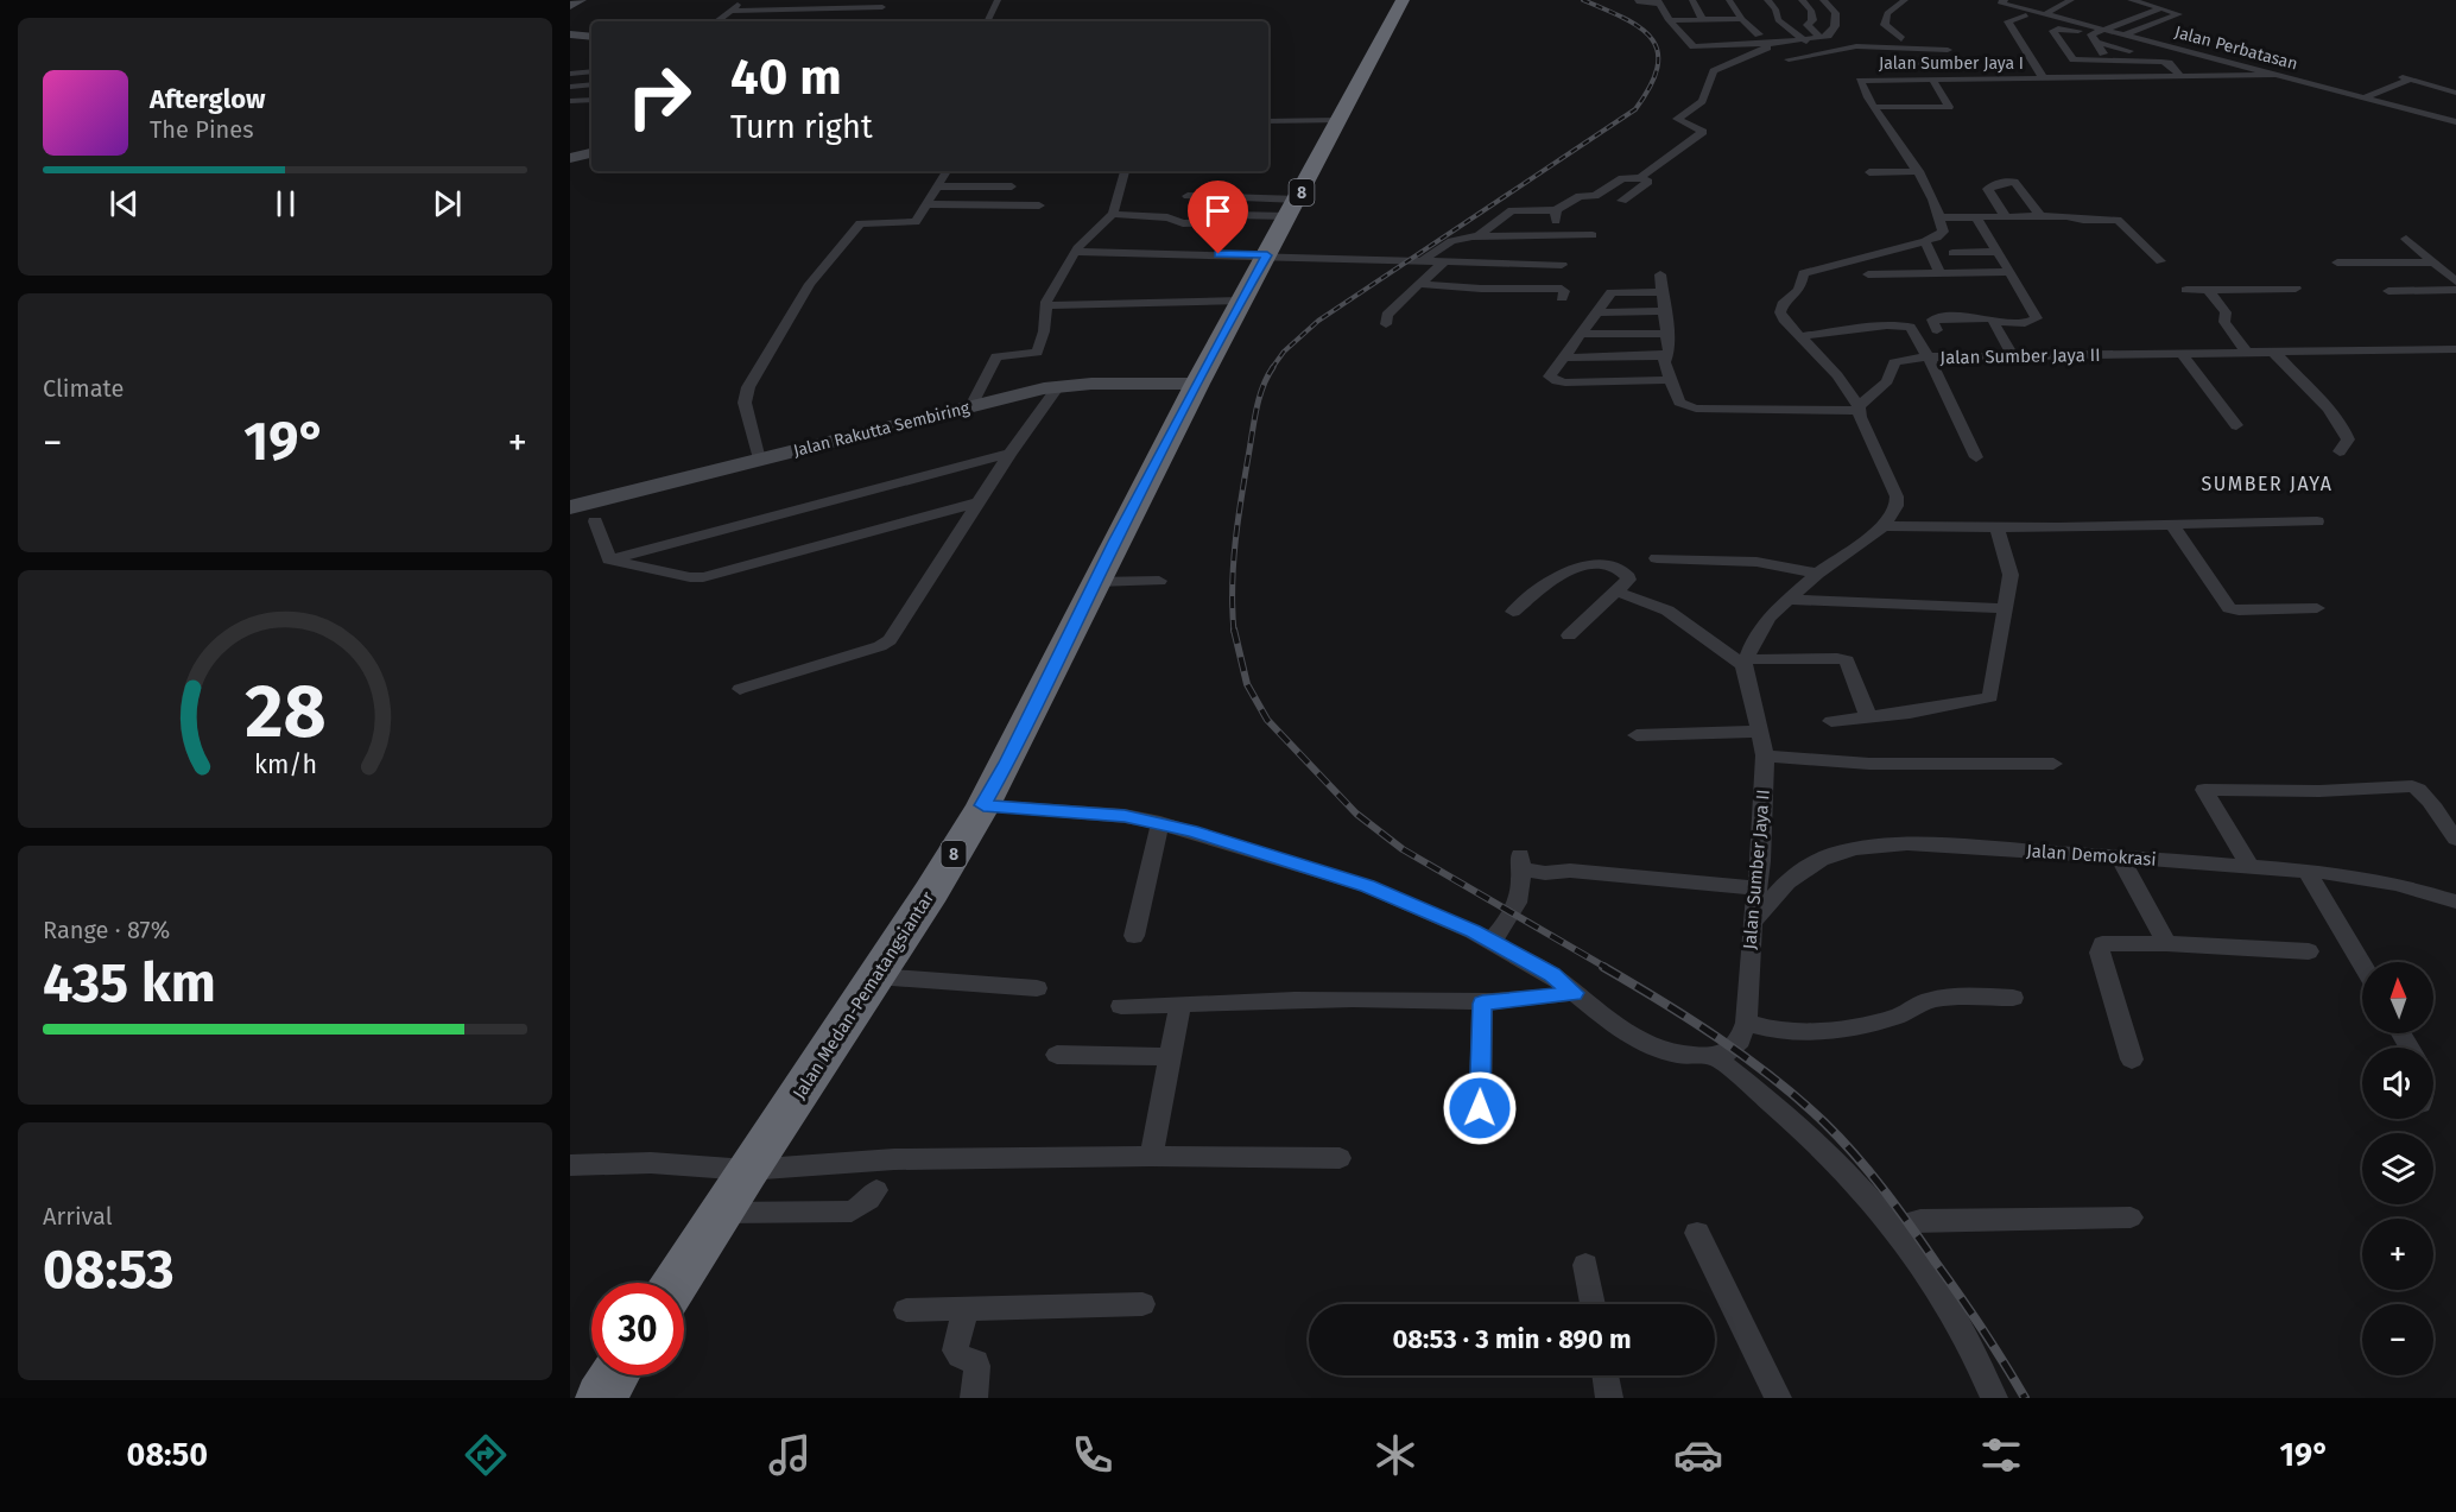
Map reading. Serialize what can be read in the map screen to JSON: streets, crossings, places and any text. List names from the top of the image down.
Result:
{
  "streets": {
    "highway": ["8", "Jalan Medan-Pematangsiantar"],
    "main road": ["Jalan Rakutta Sembiring"],
    "street": [
      "Jalan Perbatasan",
      "Jalan Sumber Jaya I",
      "Jalan Sumber Jaya II",
      "Jalan Demokrasi"
    ]
  },
  "crossings": [
    ["Jalan Perbatasan", "Jalan Sumber Jaya I"],
    ["Jalan Sumber Jaya II", "Jalan Demokrasi"],
    ["Jalan Rakutta Sembiring", "Jalan Medan-Pematangsiantar"]
  ],
  "districts": ["SUMBER JAYA"],
  "north": "top",
  "page": {
    "turn": ["40 m", "Turn right"],
    "song": ["Afterglow", "The Pines"],
    "tile": [
      "Climate",
      ["Range · 87%", "435 km"],
      ["Arrival", "08:53"]
    ],
    "heat": ["−", "19°", "+"],
    "map_buttons": ["+", "−"],
    "limit": "30",
    "trip": "08:53 · 3 min · 890 m",
    "tabs": ["08:50", "19°"],
    "gauge": ["28", "km/h"]
  }
}
